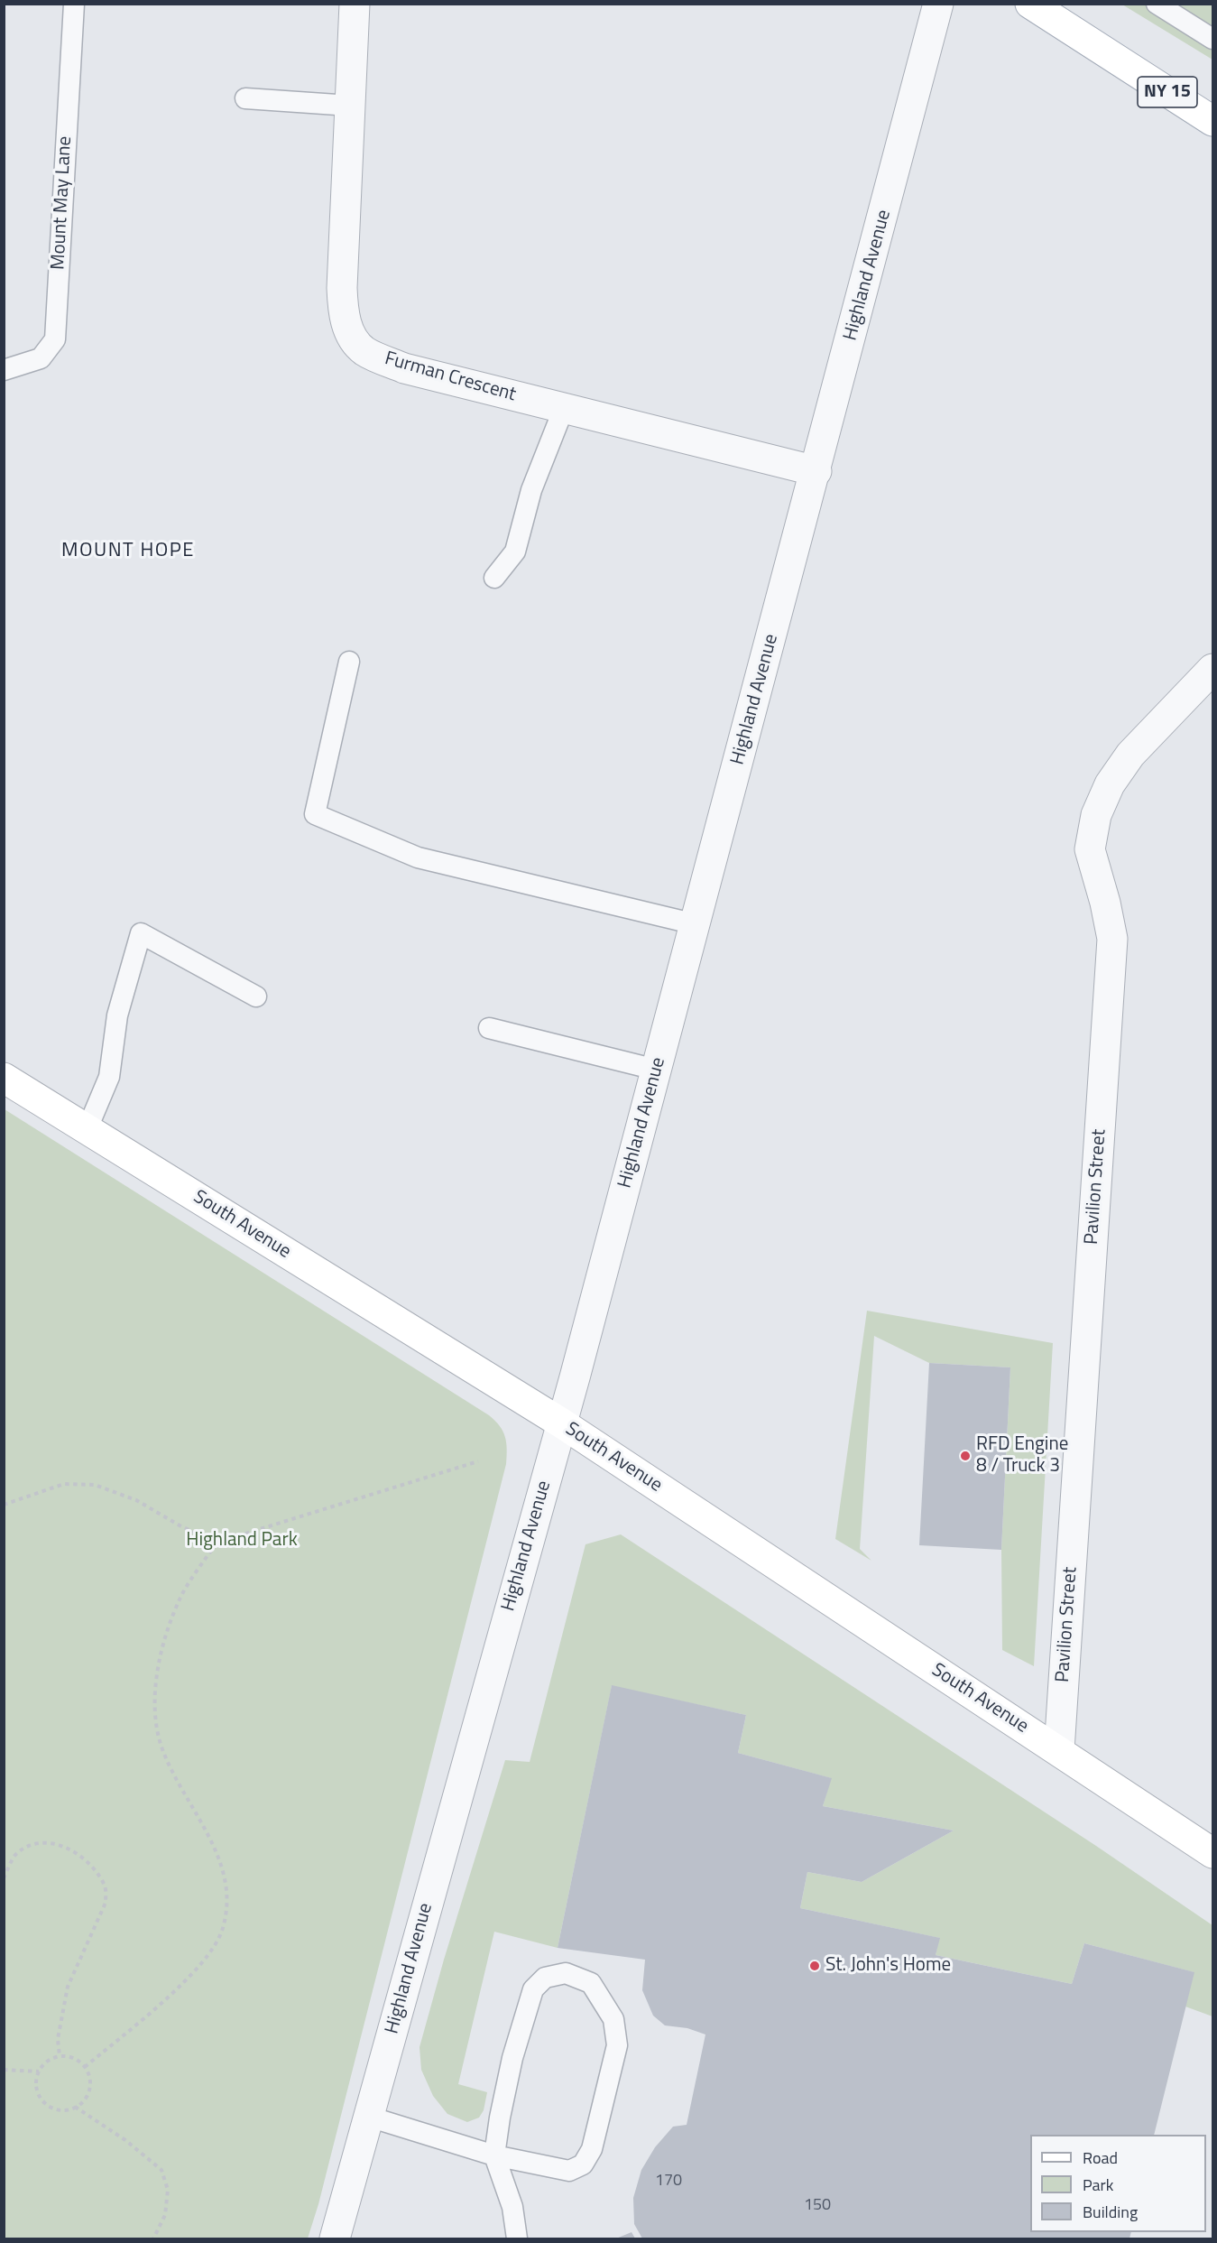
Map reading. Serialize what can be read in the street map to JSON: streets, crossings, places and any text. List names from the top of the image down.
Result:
{
  "streets": {
    "main road": ["NY 15", "South Avenue"],
    "street": ["Highland Avenue", "Furman Crescent", "Pavilion Street"],
    "lane": ["Mount May Lane"]
  },
  "crossings": [
    ["Highland Avenue", "Furman Crescent"],
    ["Highland Avenue", "South Avenue"],
    ["Pavilion Street", "South Avenue"]
  ],
  "districts": ["MOUNT HOPE"],
  "parks": ["Highland Park"],
  "places": ["RFD Engine 8 / Truck 3", "St. John's Home"],
  "house_numbers": ["170", "150"],
  "legend": ["Road", "Park", "Building"]
}
